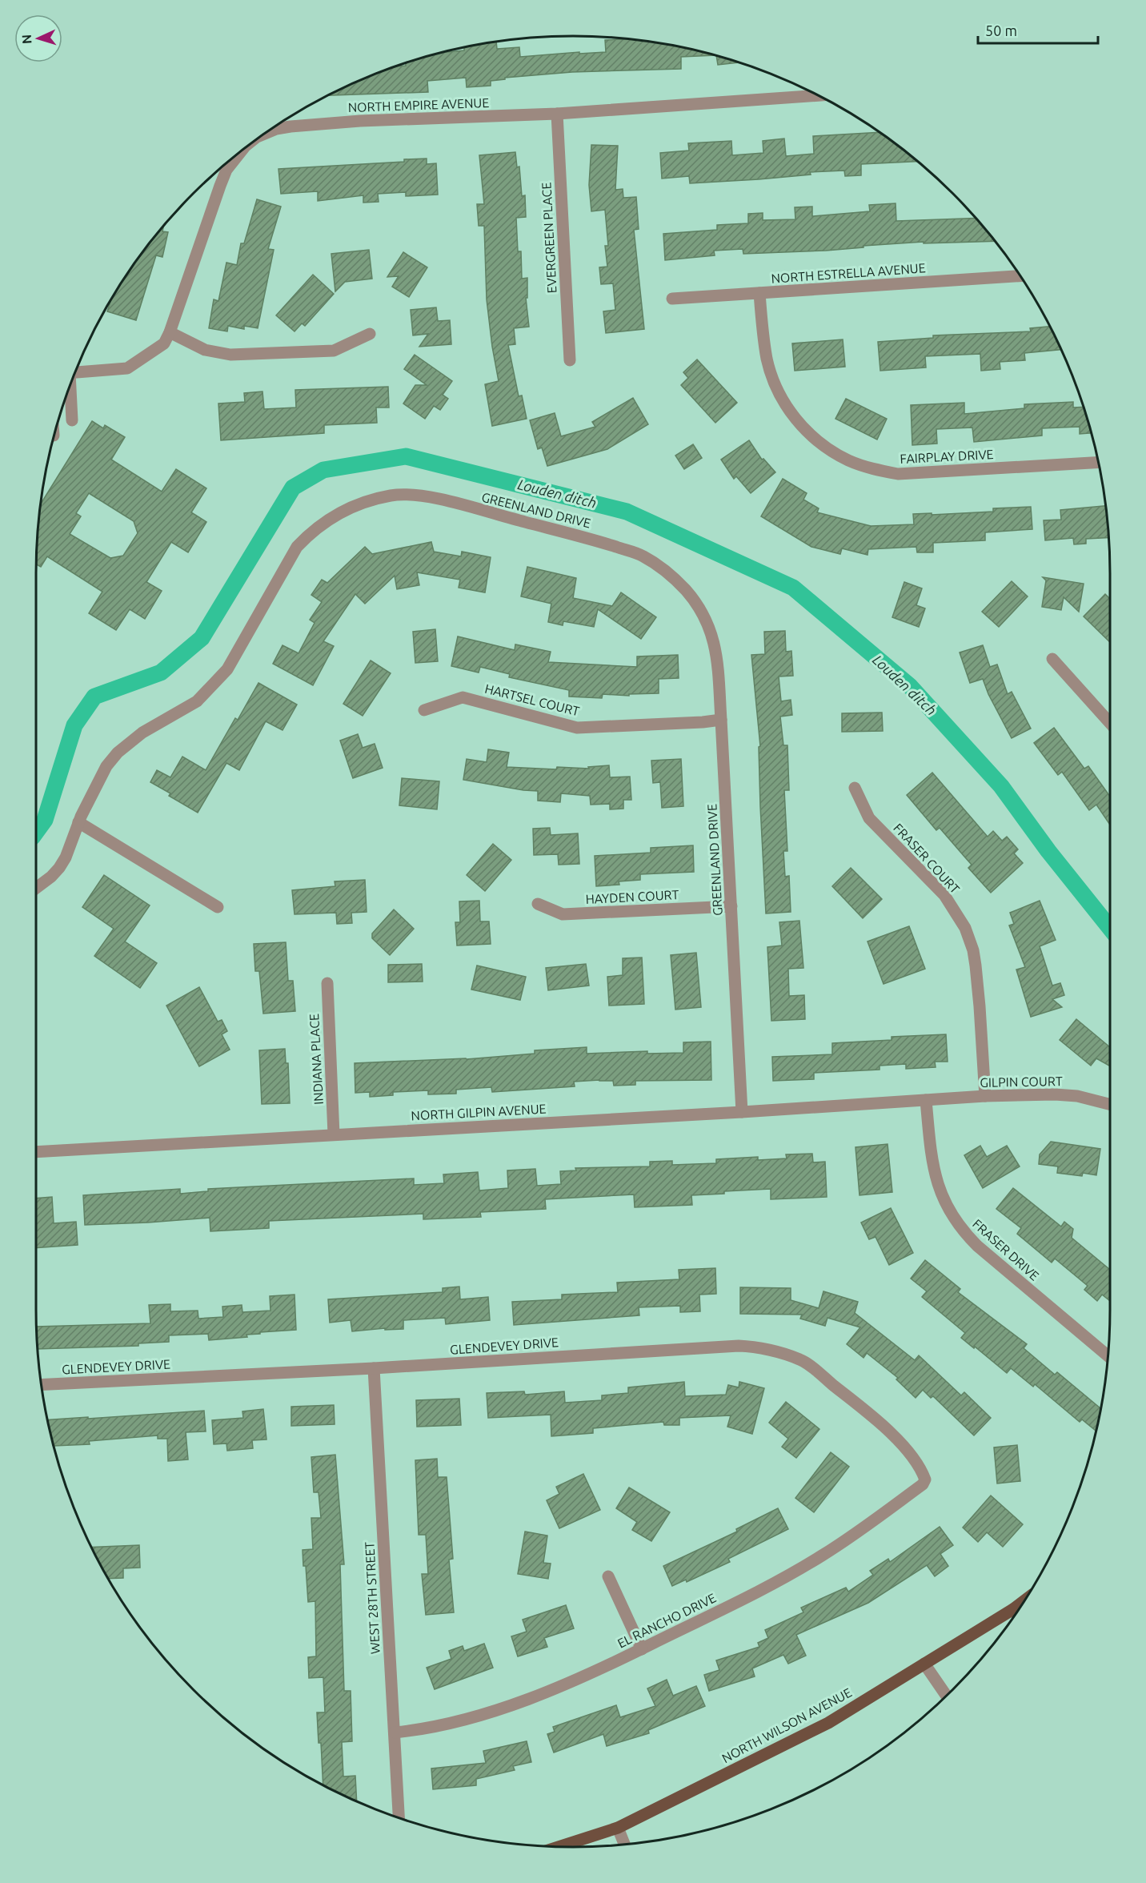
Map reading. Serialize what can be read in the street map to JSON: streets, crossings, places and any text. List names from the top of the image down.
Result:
{
  "streets": {
    "main road": ["NORTH WILSON AVENUE"],
    "street": [
      "NORTH EMPIRE AVENUE",
      "EVERGREEN PLACE",
      "NORTH ESTRELLA AVENUE",
      "FAIRPLAY DRIVE",
      "GREENLAND DRIVE",
      "HARTSEL COURT",
      "FRASER COURT",
      "HAYDEN COURT",
      "INDIANA PLACE",
      "GILPIN COURT",
      "NORTH GILPIN AVENUE",
      "FRASER DRIVE",
      "GLENDEVEY DRIVE",
      "WEST 28TH STREET",
      "EL RANCHO DRIVE"
    ]
  },
  "crossings": [
    ["NORTH EMPIRE AVENUE", "EVERGREEN PLACE"],
    ["NORTH ESTRELLA AVENUE", "FAIRPLAY DRIVE"],
    ["GREENLAND DRIVE", "HARTSEL COURT"],
    ["GREENLAND DRIVE", "HAYDEN COURT"],
    ["GREENLAND DRIVE", "NORTH GILPIN AVENUE"],
    ["FRASER COURT", "GILPIN COURT"],
    ["INDIANA PLACE", "NORTH GILPIN AVENUE"],
    ["GILPIN COURT", "NORTH GILPIN AVENUE"],
    ["GILPIN COURT", "FRASER DRIVE"],
    ["NORTH GILPIN AVENUE", "FRASER DRIVE"],
    ["GLENDEVEY DRIVE", "WEST 28TH STREET"],
    ["GLENDEVEY DRIVE", "EL RANCHO DRIVE"],
    ["WEST 28TH STREET", "EL RANCHO DRIVE"]
  ],
  "water": ["Louden ditch"],
  "scale_bar": "50 m",
  "north": "left"
}
